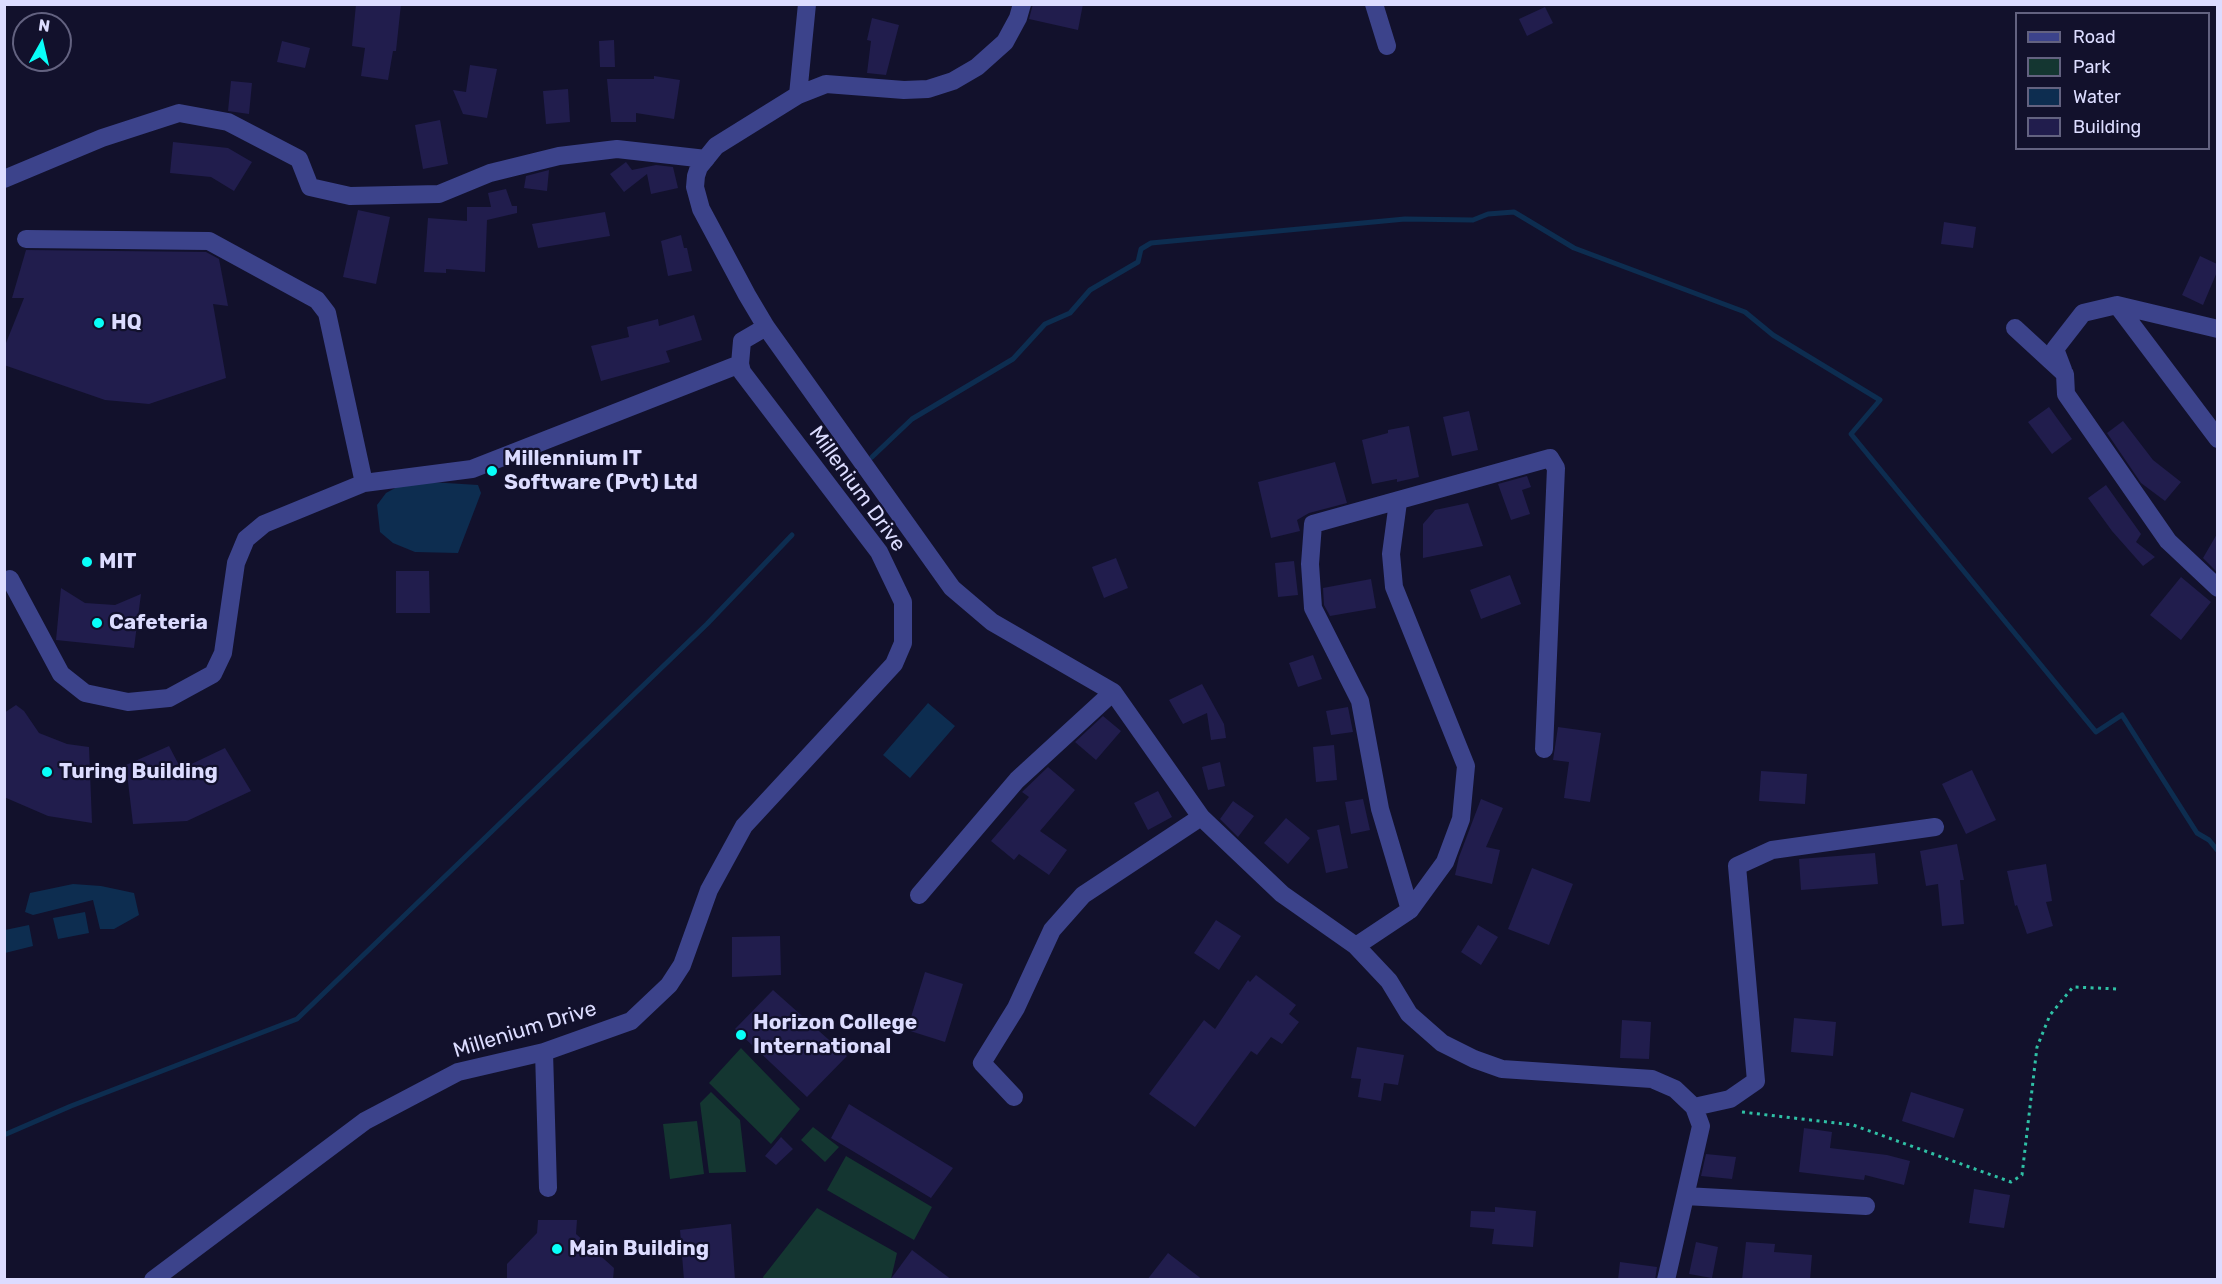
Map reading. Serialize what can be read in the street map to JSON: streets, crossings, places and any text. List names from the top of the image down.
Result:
{
  "streets": {
    "street": ["Millenium Drive"]
  },
  "places": [
    "HQ",
    "Millennium IT Software (Pvt) Ltd",
    "MIT",
    "Cafeteria",
    "Turing Building",
    "Horizon College International",
    "Main Building"
  ],
  "legend": [
    "Road",
    "Park",
    "Water",
    "Building"
  ],
  "north": "top"
}
